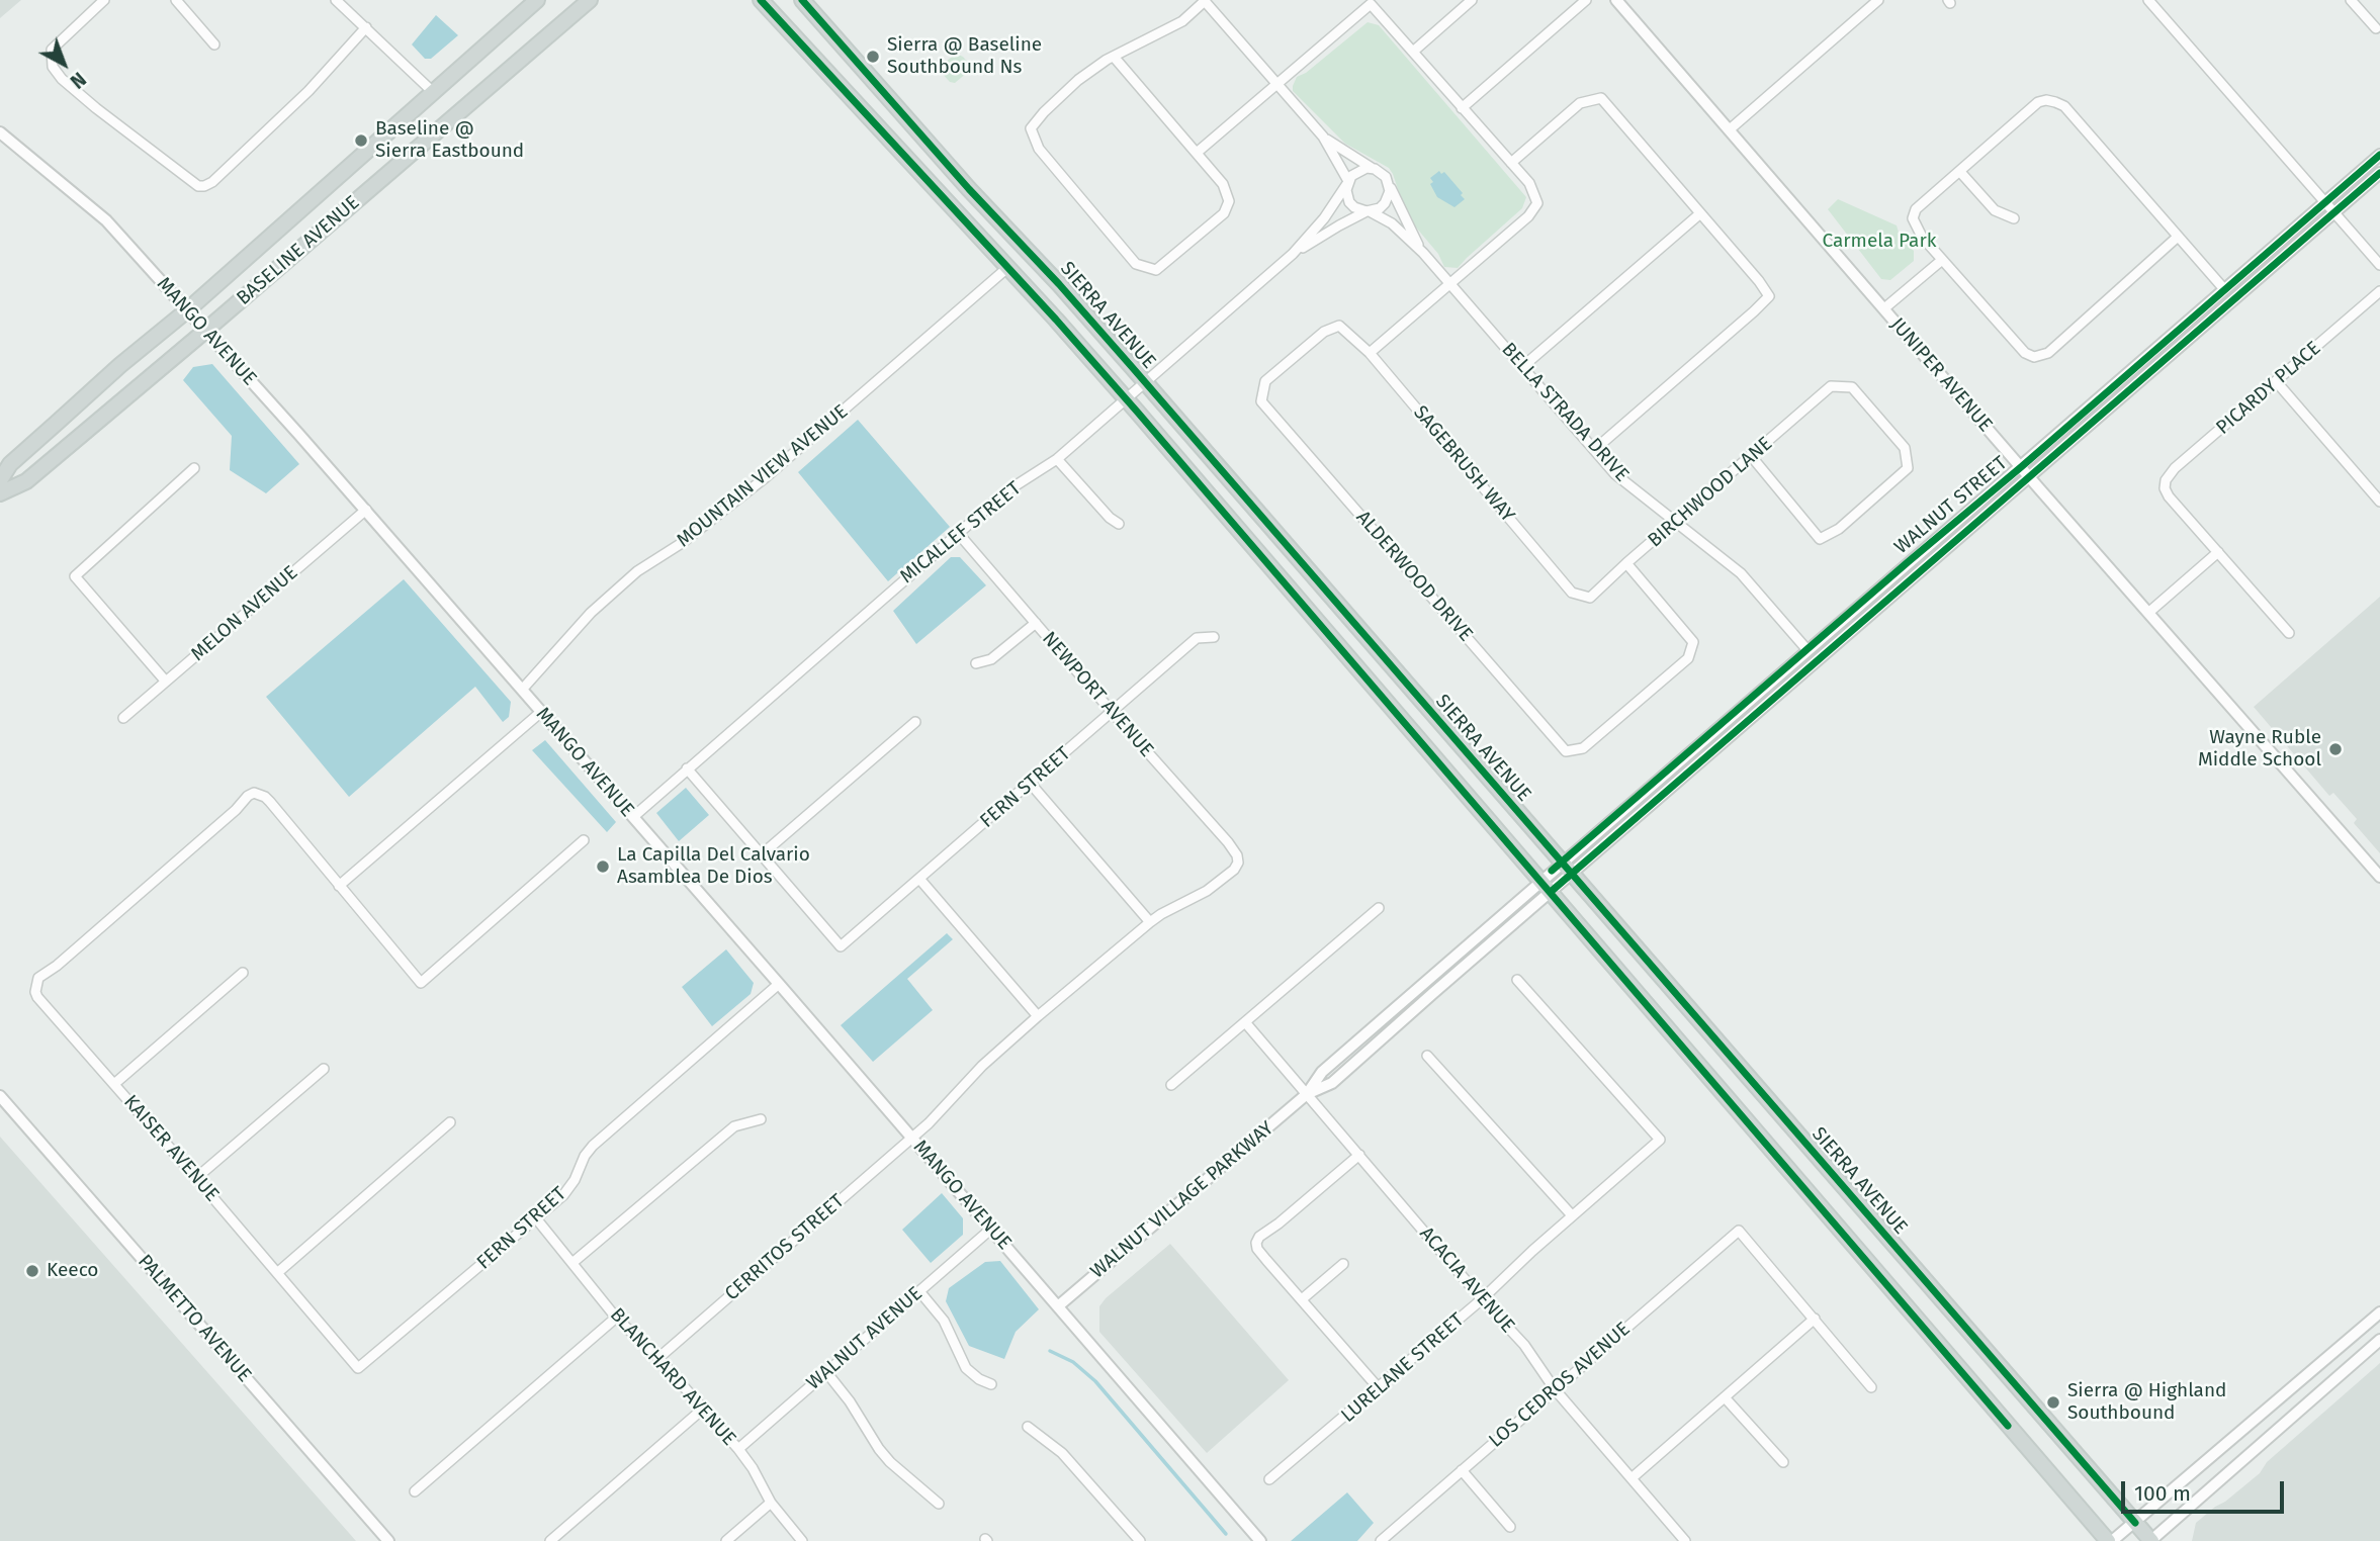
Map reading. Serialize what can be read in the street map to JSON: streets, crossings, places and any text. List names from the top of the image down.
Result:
{
  "streets": {
    "main road": ["BASELINE AVENUE", "SIERRA AVENUE"],
    "street": [
      "MANGO AVENUE",
      "JUNIPER AVENUE",
      "PICARDY PLACE",
      "BELLA STRADA DRIVE",
      "SAGEBRUSH WAY",
      "MOUNTAIN VIEW AVENUE",
      "BIRCHWOOD LANE",
      "WALNUT STREET",
      "MICALLEF STREET",
      "ALDERWOOD DRIVE",
      "MELON AVENUE",
      "NEWPORT AVENUE",
      "FERN STREET",
      "KAISER AVENUE",
      "WALNUT VILLAGE PARKWAY",
      "CERRITOS STREET",
      "ACACIA AVENUE",
      "PALMETTO AVENUE",
      "WALNUT AVENUE",
      "LURELANE STREET",
      "BLANCHARD AVENUE",
      "LOS CEDROS AVENUE"
    ]
  },
  "crossings": [
    ["BASELINE AVENUE", "MANGO AVENUE"],
    ["SIERRA AVENUE", "WALNUT STREET"],
    ["SIERRA AVENUE", "MICALLEF STREET"],
    ["MANGO AVENUE", "MOUNTAIN VIEW AVENUE"],
    ["MANGO AVENUE", "MICALLEF STREET"],
    ["MANGO AVENUE", "MELON AVENUE"],
    ["MANGO AVENUE", "FERN STREET"],
    ["MANGO AVENUE", "WALNUT VILLAGE PARKWAY"],
    ["MANGO AVENUE", "CERRITOS STREET"],
    ["MANGO AVENUE", "WALNUT AVENUE"],
    ["JUNIPER AVENUE", "WALNUT STREET"],
    ["BELLA STRADA DRIVE", "BIRCHWOOD LANE"],
    ["BELLA STRADA DRIVE", "WALNUT STREET"],
    ["BELLA STRADA DRIVE", "MICALLEF STREET"],
    ["SAGEBRUSH WAY", "BIRCHWOOD LANE"],
    ["SAGEBRUSH WAY", "ALDERWOOD DRIVE"],
    ["BIRCHWOOD LANE", "ALDERWOOD DRIVE"],
    ["WALNUT STREET", "WALNUT VILLAGE PARKWAY"],
    ["MICALLEF STREET", "NEWPORT AVENUE"],
    ["NEWPORT AVENUE", "FERN STREET"],
    ["NEWPORT AVENUE", "CERRITOS STREET"],
    ["FERN STREET", "KAISER AVENUE"],
    ["FERN STREET", "BLANCHARD AVENUE"],
    ["WALNUT VILLAGE PARKWAY", "ACACIA AVENUE"],
    ["CERRITOS STREET", "BLANCHARD AVENUE"],
    ["ACACIA AVENUE", "LURELANE STREET"],
    ["ACACIA AVENUE", "LOS CEDROS AVENUE"],
    ["WALNUT AVENUE", "BLANCHARD AVENUE"]
  ],
  "parks": ["Carmela Park"],
  "places": [
    "Sierra @ Baseline Southbound Ns",
    "Baseline @ Sierra Eastbound",
    "Wayne Ruble Middle School",
    "La Capilla Del Calvario Asamblea De Dios",
    "Keeco",
    "Sierra @ Highland Southbound"
  ],
  "scale_bar": "100 m",
  "north": "bottom right"
}
